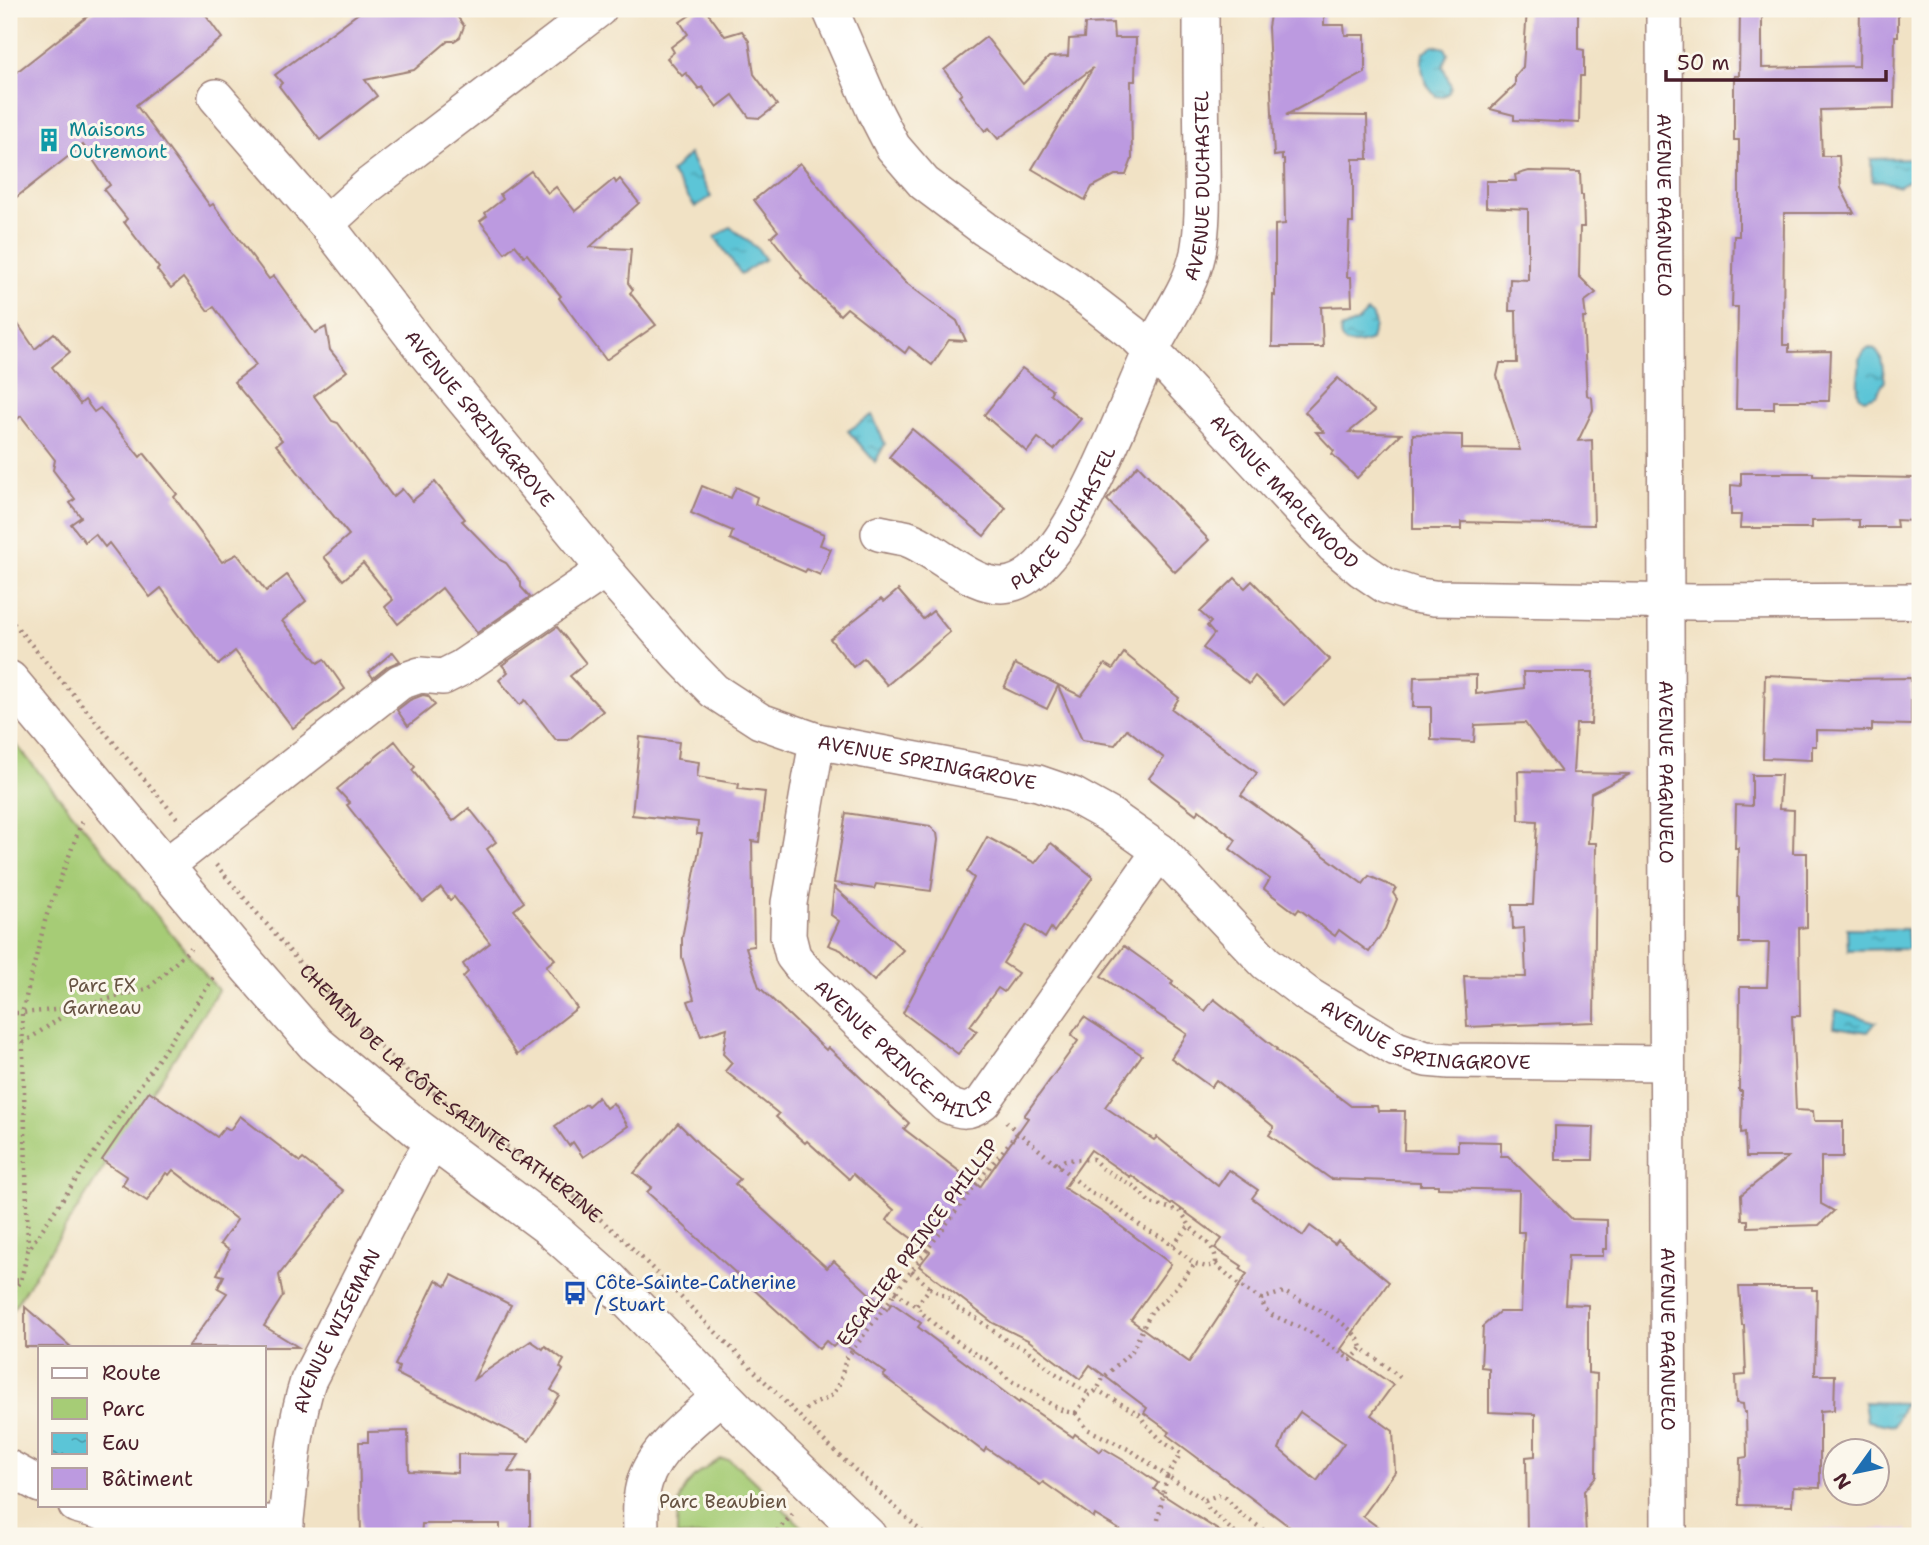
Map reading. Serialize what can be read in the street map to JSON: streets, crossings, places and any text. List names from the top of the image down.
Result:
{
  "streets": {
    "main road": ["CHEMIN DE LA CÔTE-SAINTE-CATHERINE"],
    "street": [
      "AVENUE DUCHASTEL",
      "AVENUE PAGNUELO",
      "AVENUE SPRINGGROVE",
      "AVENUE MAPLEWOOD",
      "PLACE DUCHASTEL",
      "AVENUE PRINCE-PHILIP",
      "AVENUE WISEMAN"
    ],
    "path": ["ESCALIER PRINCE PHILLIP"]
  },
  "crossings": [
    ["AVENUE DUCHASTEL", "AVENUE MAPLEWOOD"],
    ["AVENUE DUCHASTEL", "PLACE DUCHASTEL"],
    ["AVENUE PAGNUELO", "AVENUE SPRINGGROVE"],
    ["AVENUE PAGNUELO", "AVENUE MAPLEWOOD"],
    ["AVENUE SPRINGGROVE", "AVENUE PRINCE-PHILIP"],
    ["AVENUE MAPLEWOOD", "PLACE DUCHASTEL"],
    ["CHEMIN DE LA CÔTE-SAINTE-CATHERINE", "AVENUE WISEMAN"]
  ],
  "parks": ["Parc FX Garneau", "Parc Beaubien"],
  "places": {
    "building": ["Maisons Outremont"],
    "bus stop": ["Côte-Sainte-Catherine / Stuart"]
  },
  "legend": [
    "Route",
    "Parc",
    "Eau",
    "Bâtiment"
  ],
  "scale_bar": "50 m",
  "north": "bottom left"
}
